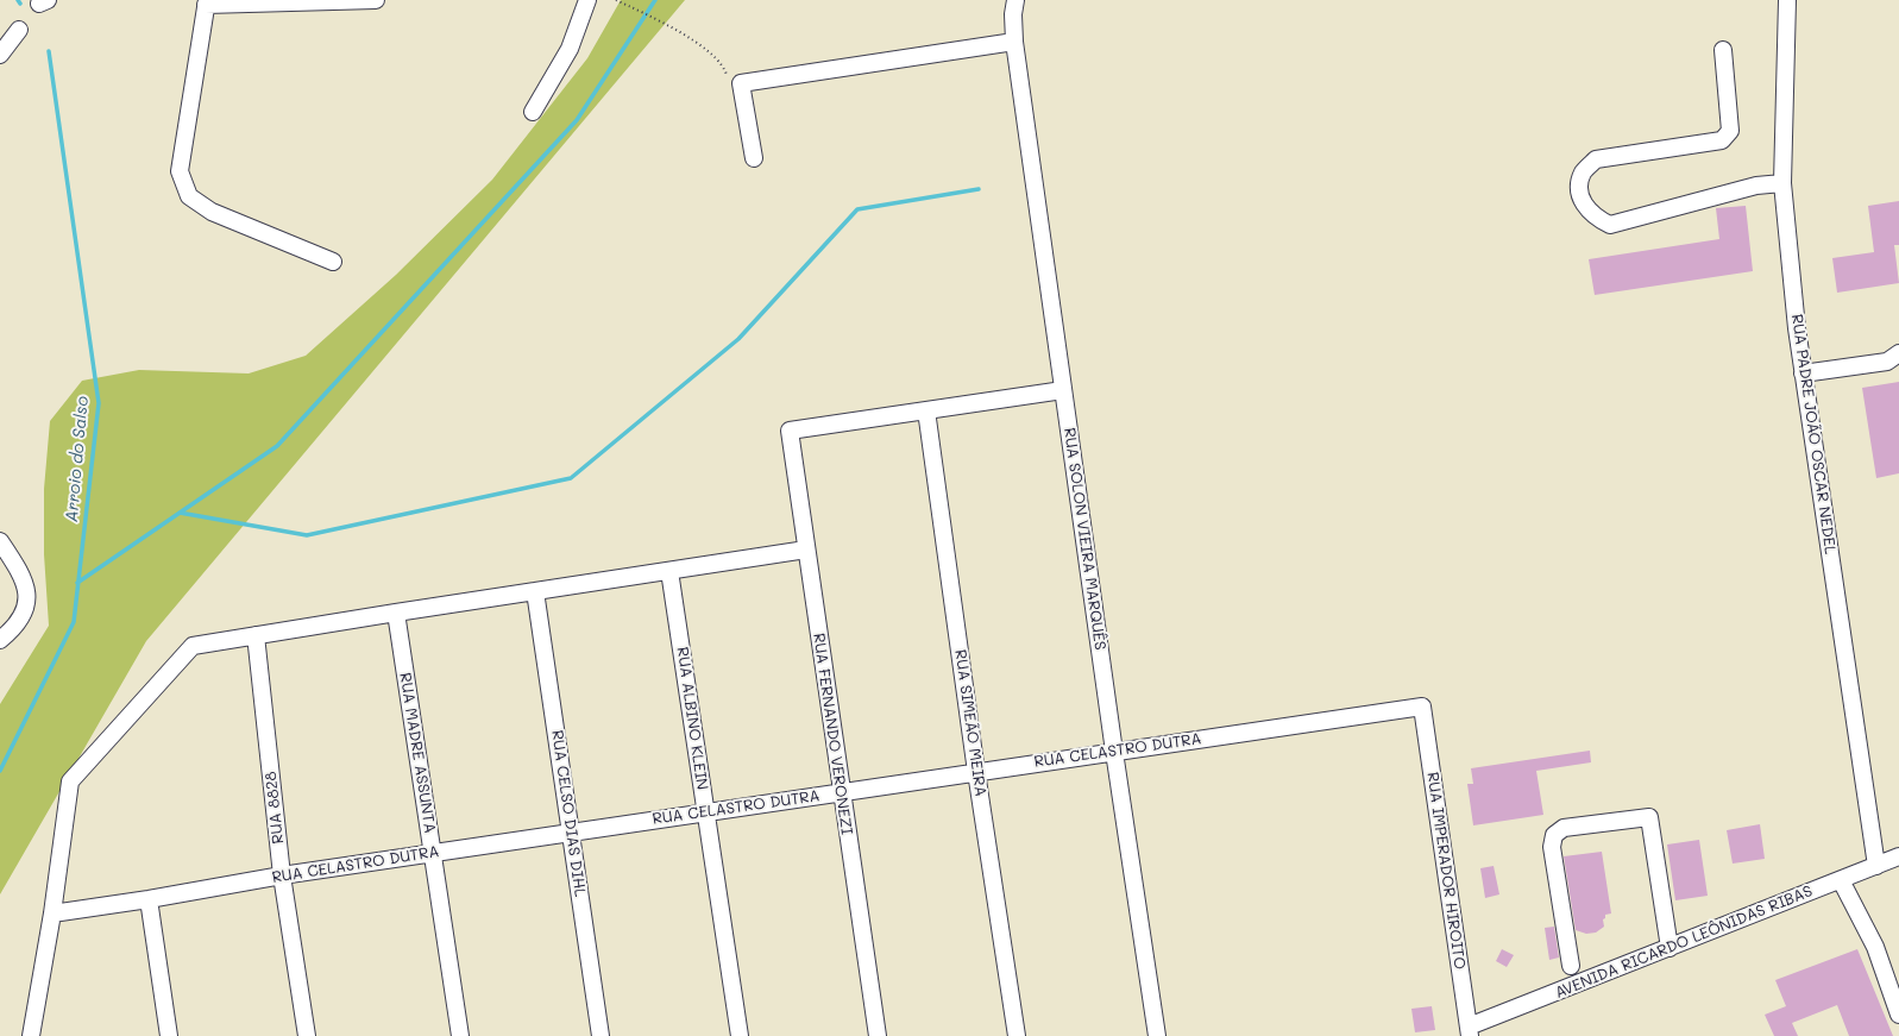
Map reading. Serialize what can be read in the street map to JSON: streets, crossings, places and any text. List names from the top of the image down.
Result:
{
  "streets": {
    "street": [
      "RUA PADRE JOÃO OSCAR NEDEL",
      "RUA SOLON VIEIRA MARQUÊS",
      "RUA ALBINO KLEIN",
      "RUA SIMEÃO MEIRA",
      "RUA FERNANDO VERONEZI",
      "RUA CELASTRO DUTRA",
      "RUA MADRE ASSUNTA",
      "RUA 8828",
      "RUA CELSO DIAS DIHL",
      "RUA IMPERADOR HIROITO",
      "AVENIDA RICARDO LEÔNIDAS RIBAS"
    ]
  },
  "crossings": [
    ["RUA PADRE JOÃO OSCAR NEDEL", "AVENIDA RICARDO LEÔNIDAS RIBAS"],
    ["RUA SOLON VIEIRA MARQUÊS", "RUA CELASTRO DUTRA"],
    ["RUA ALBINO KLEIN", "RUA CELASTRO DUTRA"],
    ["RUA SIMEÃO MEIRA", "RUA FERNANDO VERONEZI"],
    ["RUA SIMEÃO MEIRA", "RUA CELASTRO DUTRA"],
    ["RUA FERNANDO VERONEZI", "RUA CELASTRO DUTRA"],
    ["RUA CELASTRO DUTRA", "RUA MADRE ASSUNTA"],
    ["RUA CELASTRO DUTRA", "RUA 8828"],
    ["RUA CELASTRO DUTRA", "RUA CELSO DIAS DIHL"],
    ["RUA CELASTRO DUTRA", "RUA IMPERADOR HIROITO"],
    ["RUA IMPERADOR HIROITO", "AVENIDA RICARDO LEÔNIDAS RIBAS"]
  ],
  "water": ["Arroio do Salso"]
}
